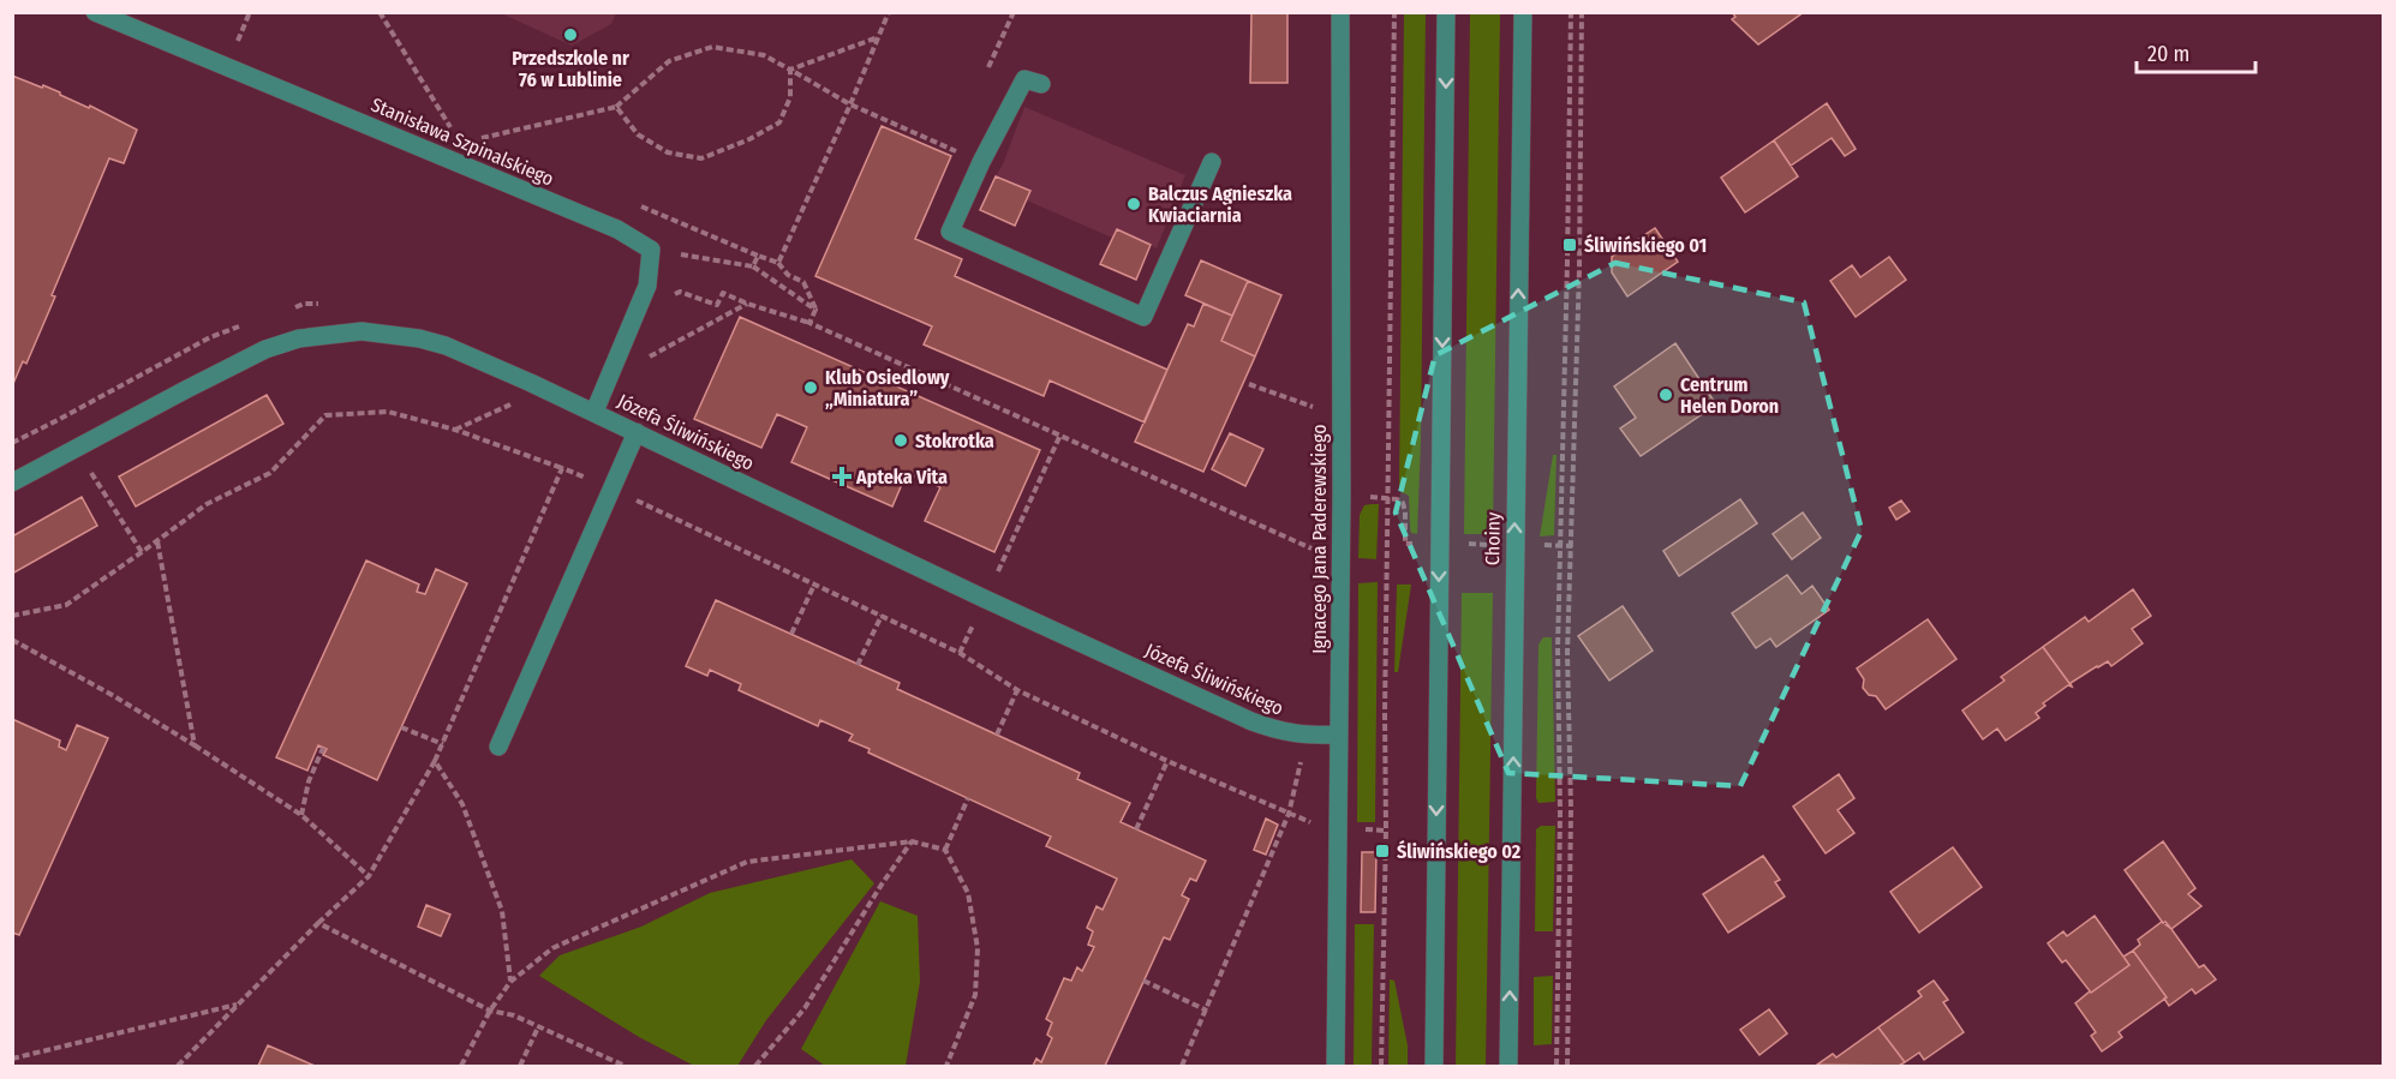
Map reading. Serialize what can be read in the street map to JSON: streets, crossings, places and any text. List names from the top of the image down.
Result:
{
  "streets": {
    "street": [
      "Stanisława Szpinalskiego",
      "Józefa Śliwińskiego",
      "Ignacego Jana Paderewskiego",
      "Choiny"
    ]
  },
  "crossings": [
    ["Józefa Śliwińskiego", "Ignacego Jana Paderewskiego"]
  ],
  "places": {
    "other": [
      "Przedszkole nr 76 w Lublinie",
      "Balczus Agnieszka Kwiaciarnia",
      "Klub Osiedlowy „Miniatura”",
      "Centrum Helen Doron",
      "Stokrotka"
    ],
    "transit": ["Śliwińskiego 01", "Śliwińskiego 02"],
    "health": ["Apteka Vita"]
  },
  "scale_bar": "20 m"
}
